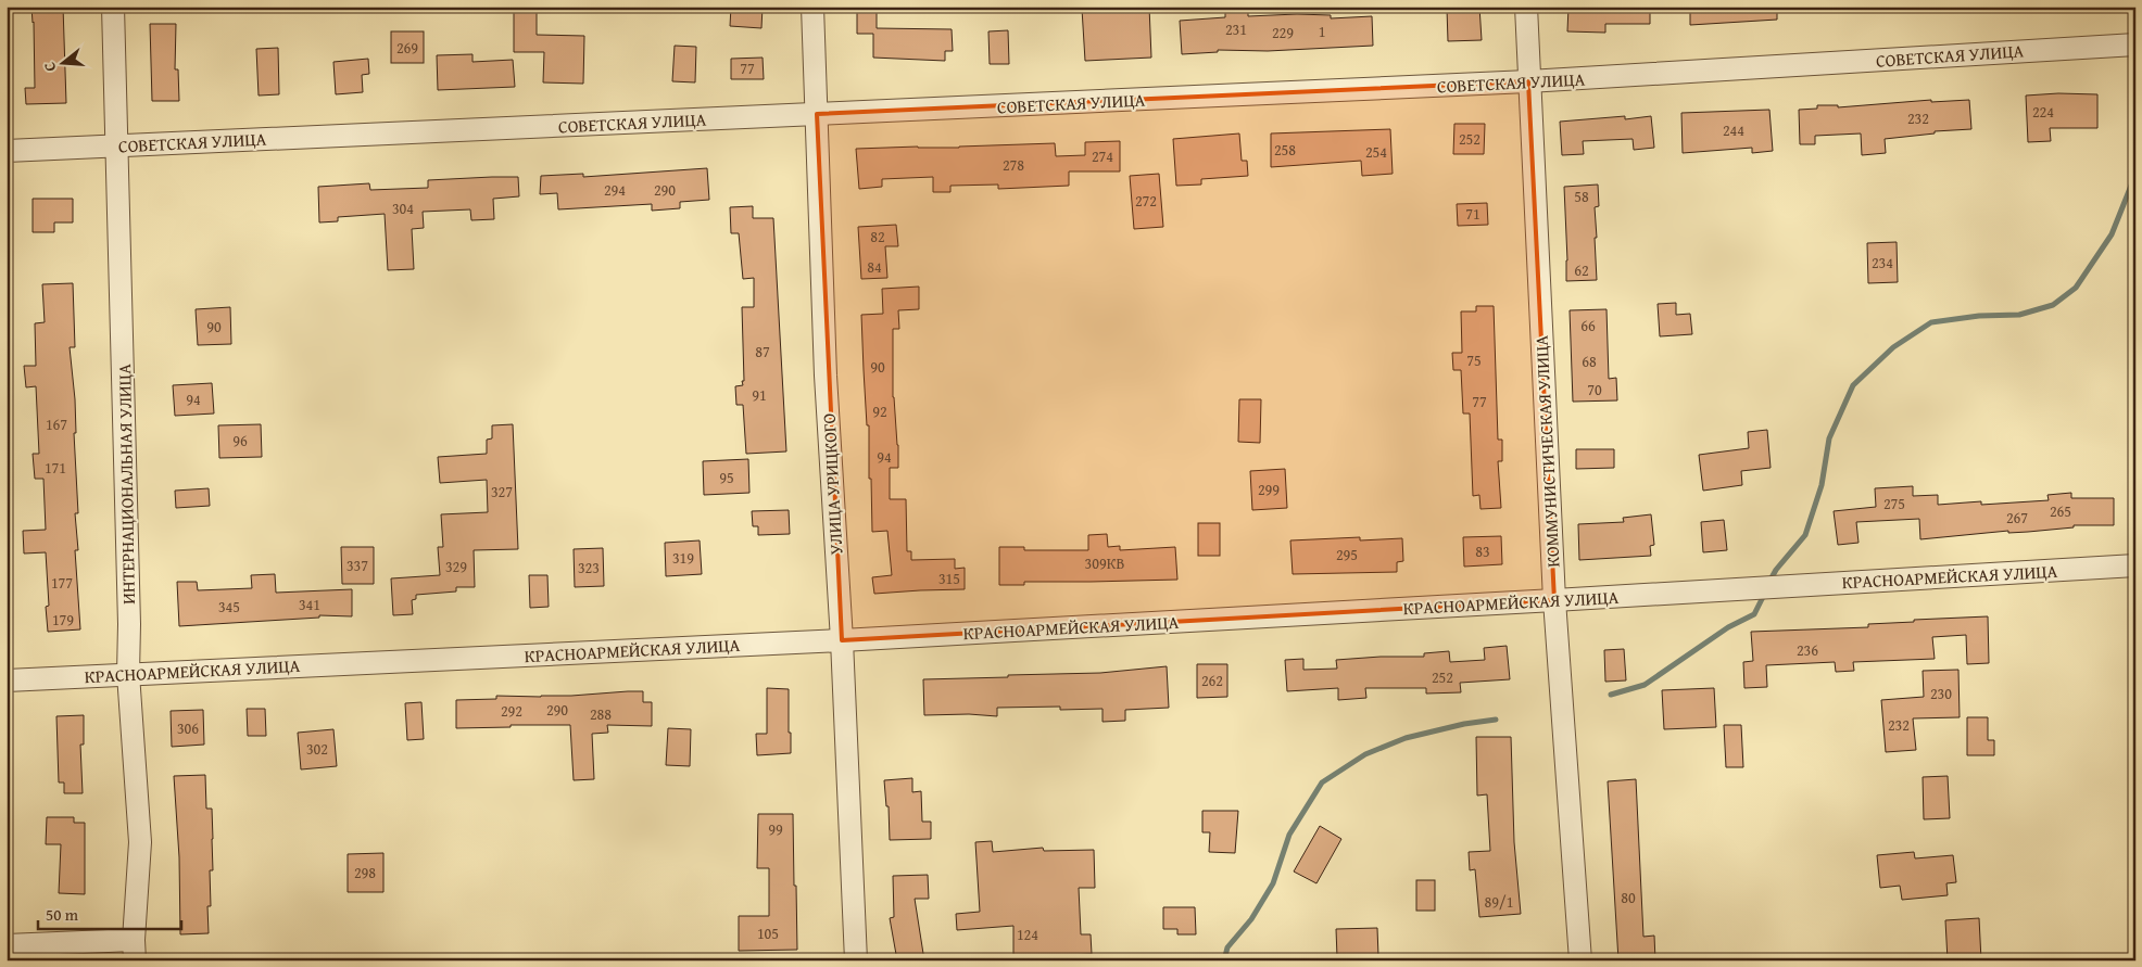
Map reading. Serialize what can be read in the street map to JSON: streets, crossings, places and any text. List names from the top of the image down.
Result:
{
  "streets": {
    "street": [
      "СОВЕТСКАЯ УЛИЦА",
      "КОММУНИСТИЧЕСКАЯ УЛИЦА",
      "ИНТЕРНАЦИОНАЛЬНАЯ УЛИЦА",
      "УЛИЦА УРИЦКОГО",
      "КРАСНОАРМЕЙСКАЯ УЛИЦА"
    ]
  },
  "crossings": [
    ["СОВЕТСКАЯ УЛИЦА", "КОММУНИСТИЧЕСКАЯ УЛИЦА"],
    ["СОВЕТСКАЯ УЛИЦА", "ИНТЕРНАЦИОНАЛЬНАЯ УЛИЦА"],
    ["СОВЕТСКАЯ УЛИЦА", "УЛИЦА УРИЦКОГО"],
    ["КОММУНИСТИЧЕСКАЯ УЛИЦА", "КРАСНОАРМЕЙСКАЯ УЛИЦА"],
    ["ИНТЕРНАЦИОНАЛЬНАЯ УЛИЦА", "КРАСНОАРМЕЙСКАЯ УЛИЦА"],
    ["УЛИЦА УРИЦКОГО", "КРАСНОАРМЕЙСКАЯ УЛИЦА"]
  ],
  "house_numbers": [
    "231",
    "1",
    "229",
    "269",
    "77",
    "224",
    "232",
    "244",
    "252",
    "258",
    "254",
    "274",
    "278",
    "294",
    "290",
    "58",
    "272",
    "304",
    "71",
    "82",
    "234",
    "84",
    "62",
    "66",
    "90",
    "87",
    "75",
    "68",
    "90",
    "70",
    "91",
    "94",
    "77",
    "92",
    "167",
    "96",
    "94",
    "171",
    "95",
    "299",
    "327",
    "275",
    "265",
    "267",
    "83",
    "295",
    "319",
    "309КВ",
    "337",
    "329",
    "323",
    "315",
    "177",
    "341",
    "345",
    "179",
    "236",
    "252",
    "262",
    "230",
    "290",
    "292",
    "288",
    "232",
    "306",
    "302",
    "99",
    "298",
    "80",
    "89/1",
    "105",
    "124"
  ],
  "scale_bar": "50 m",
  "north": "left"
}
